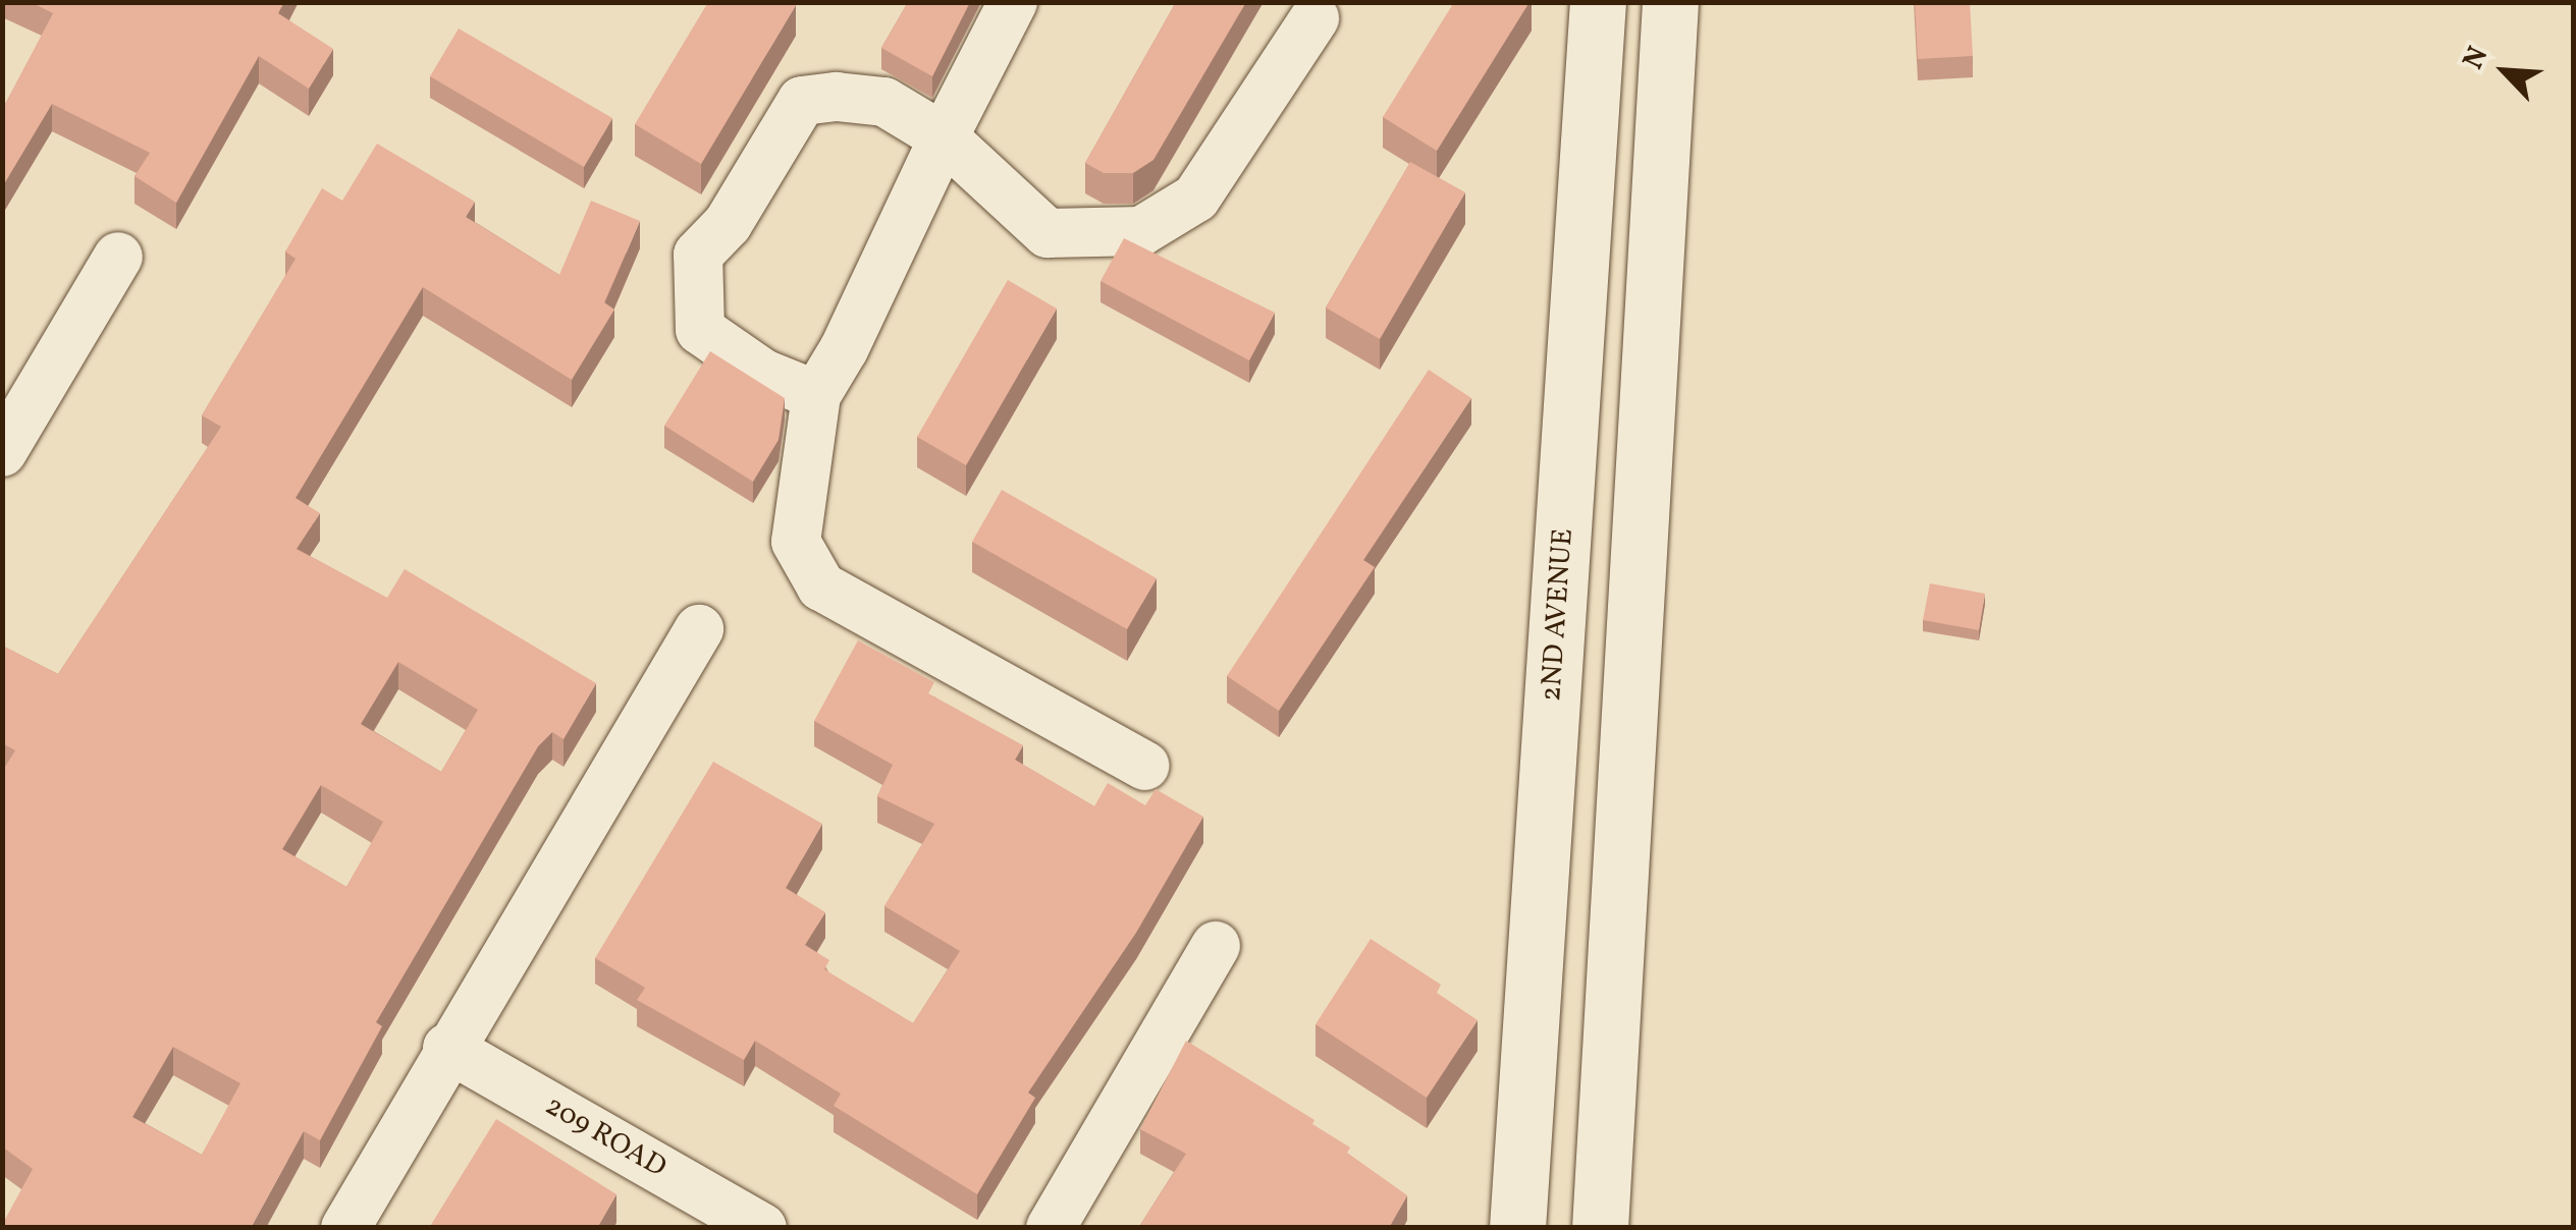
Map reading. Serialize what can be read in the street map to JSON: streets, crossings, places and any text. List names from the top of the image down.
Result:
{
  "streets": {
    "street": ["2ND AVENUE", "209 ROAD"]
  },
  "north": "top left"
}
